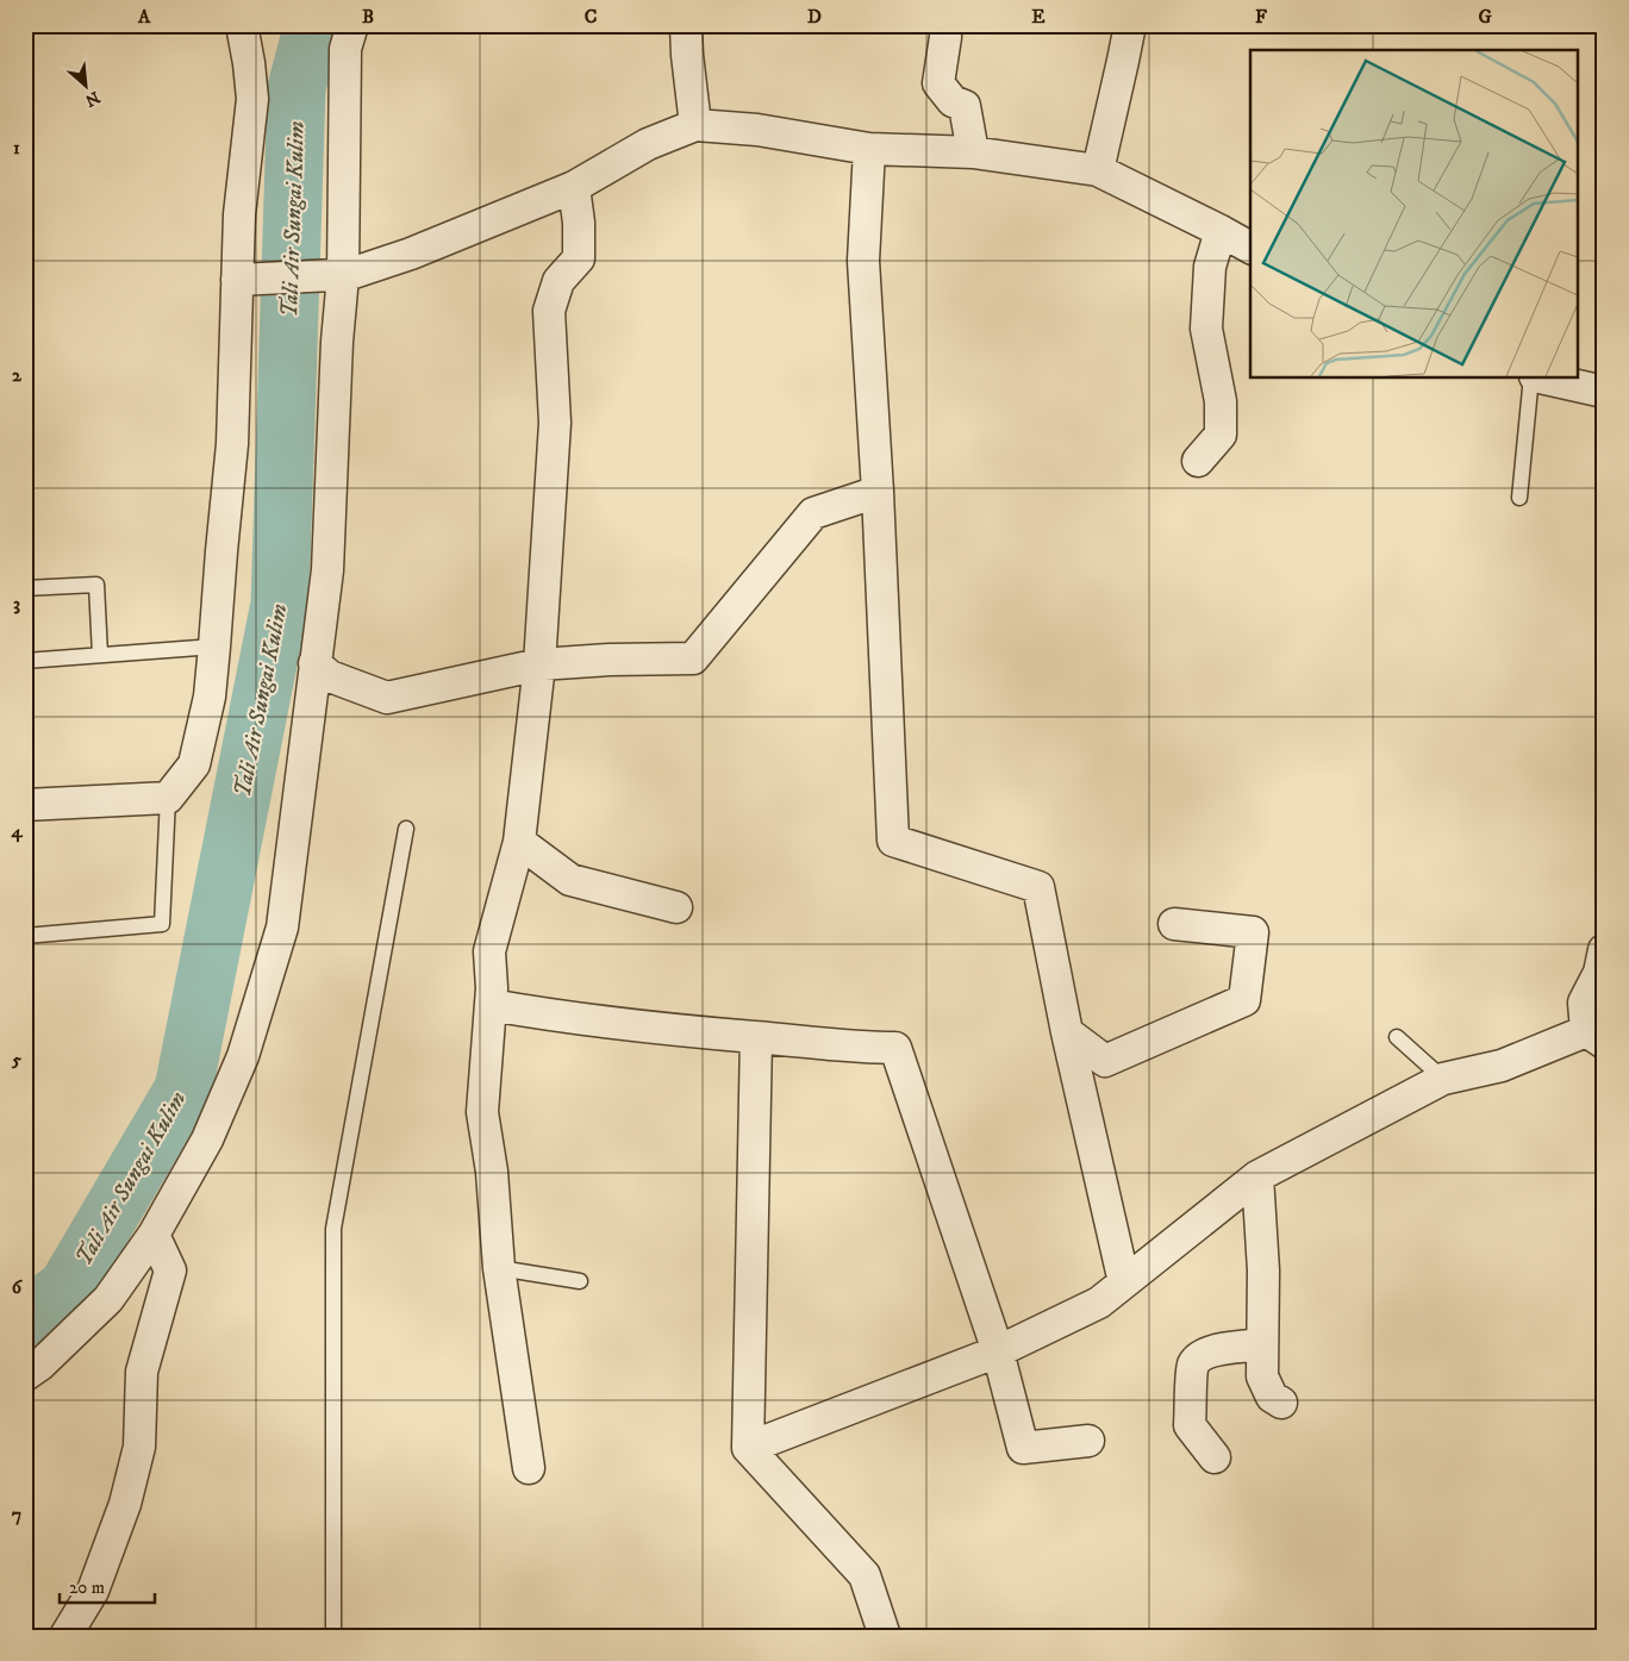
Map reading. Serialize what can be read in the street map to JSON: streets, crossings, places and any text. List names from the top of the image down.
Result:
{
  "water": ["Tali Air Sungai Kulim"],
  "scale_bar": "20 m",
  "north": "bottom right",
  "grid": {
    "columns": [
      "A",
      "B",
      "C",
      "D",
      "E",
      "F",
      "G"
    ],
    "rows": [
      "1",
      "2",
      "3",
      "4",
      "5",
      "6",
      "7"
    ]
  }
}
